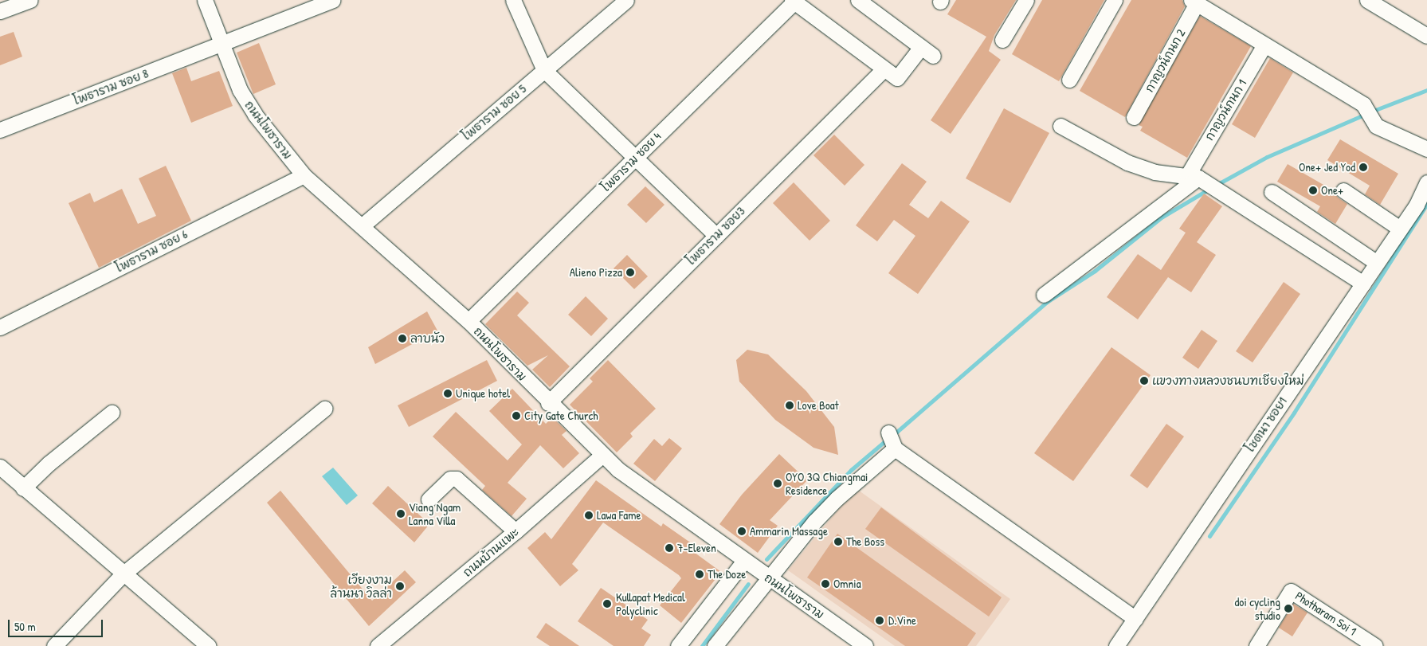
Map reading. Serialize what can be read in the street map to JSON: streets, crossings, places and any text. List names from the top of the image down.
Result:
{
  "streets": {
    "street": [
      "กาญวน์กนก 2",
      "โพธาราม ซอย 8",
      "กาญวน์กนก 1",
      "โพธาราม ซอย 5",
      "ถนนโพธาราม",
      "โพธาราม ซอย 4",
      "โพธาราม ซอย3",
      "โพธาราม ซอย 6",
      "โชตนา ซอย1",
      "ถนนบ้านแพะ",
      "Photharam Soi 1"
    ]
  },
  "crossings": [
    ["โพธาราม ซอย 8", "ถนนโพธาราม"],
    ["โพธาราม ซอย 5", "ถนนโพธาราม"],
    ["ถนนโพธาราม", "โพธาราม ซอย 4"],
    ["ถนนโพธาราม", "โพธาราม ซอย3"],
    ["ถนนโพธาราม", "โพธาราม ซอย 6"],
    ["ถนนโพธาราม", "ถนนบ้านแพะ"]
  ],
  "places": [
    "One+ Jed Yod",
    "One+",
    "Alieno Pizza",
    "ลาบนัว",
    "แขวงทางหลวงชนบทเชียงใหม่",
    "Unique hotel",
    "Love Boat",
    "City Gate Church",
    "OYO 3Q Chiangmai Residence",
    "Viang Ngam Lanna Villa",
    "Lawa Fame",
    "Ammarin Massage",
    "The Boss",
    "7-Eleven",
    "The Doze",
    "Omnia",
    "เวียงงาม ล้านนา วิลล่า",
    "Kullapat Medical Polyclinic",
    "doi cycling studio",
    "D.Vine"
  ],
  "scale_bar": "50 m"
}
